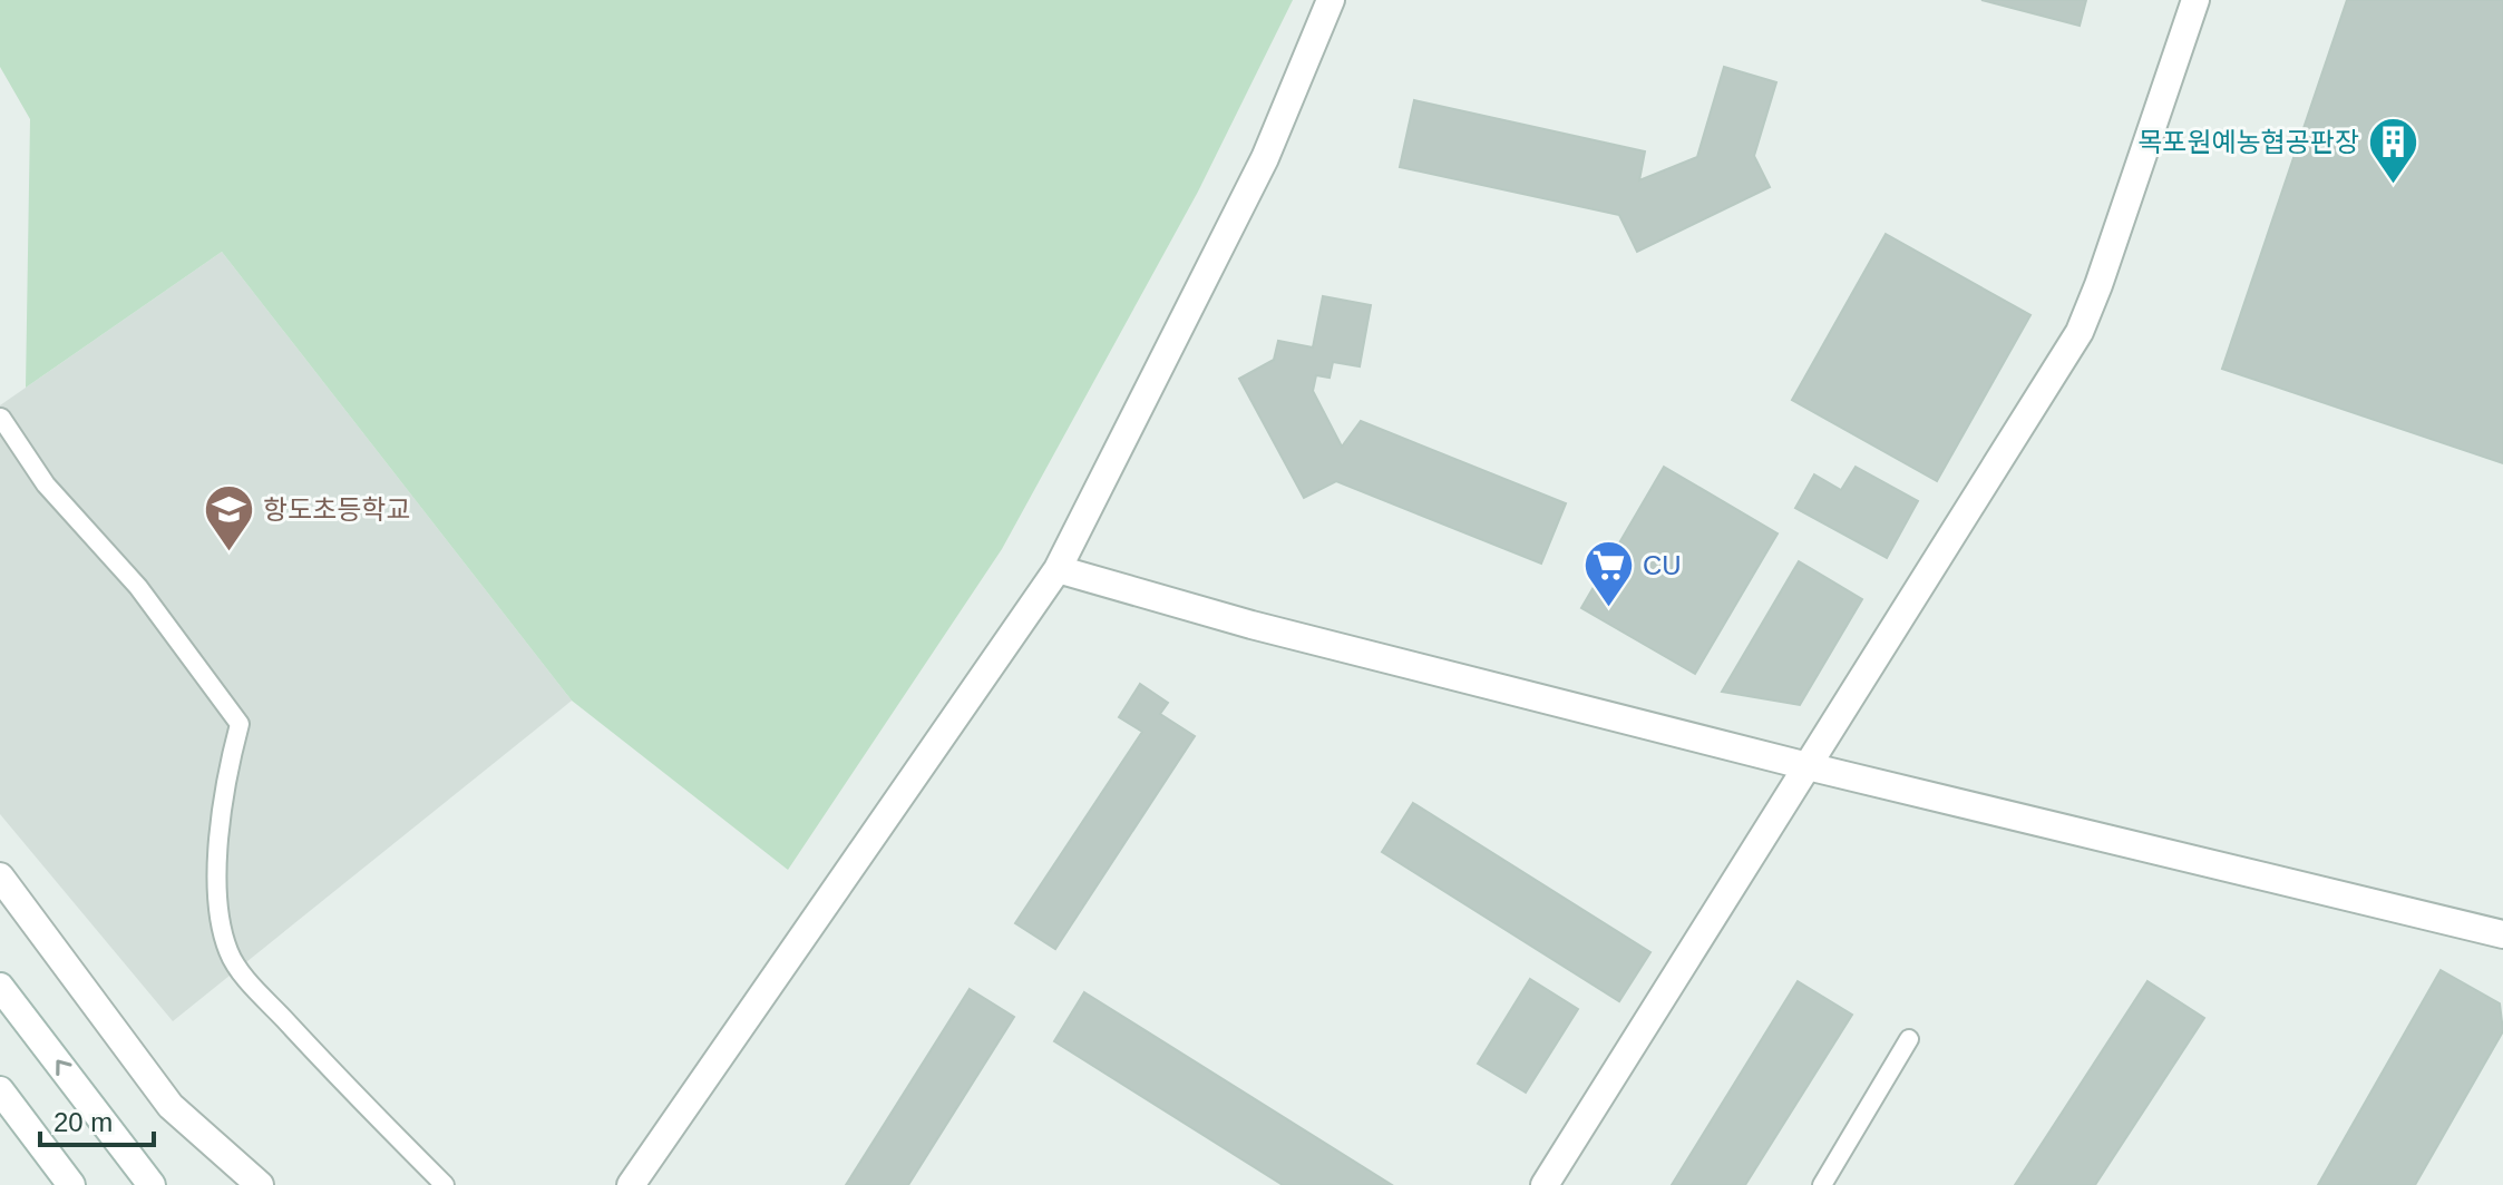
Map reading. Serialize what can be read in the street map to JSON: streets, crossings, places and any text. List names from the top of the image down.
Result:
{
  "places": {
    "building": ["목포원예농협공판장"],
    "school or university": ["항도초등학교"],
    "supermarket": ["CU"]
  },
  "scale_bar": "20 m"
}
